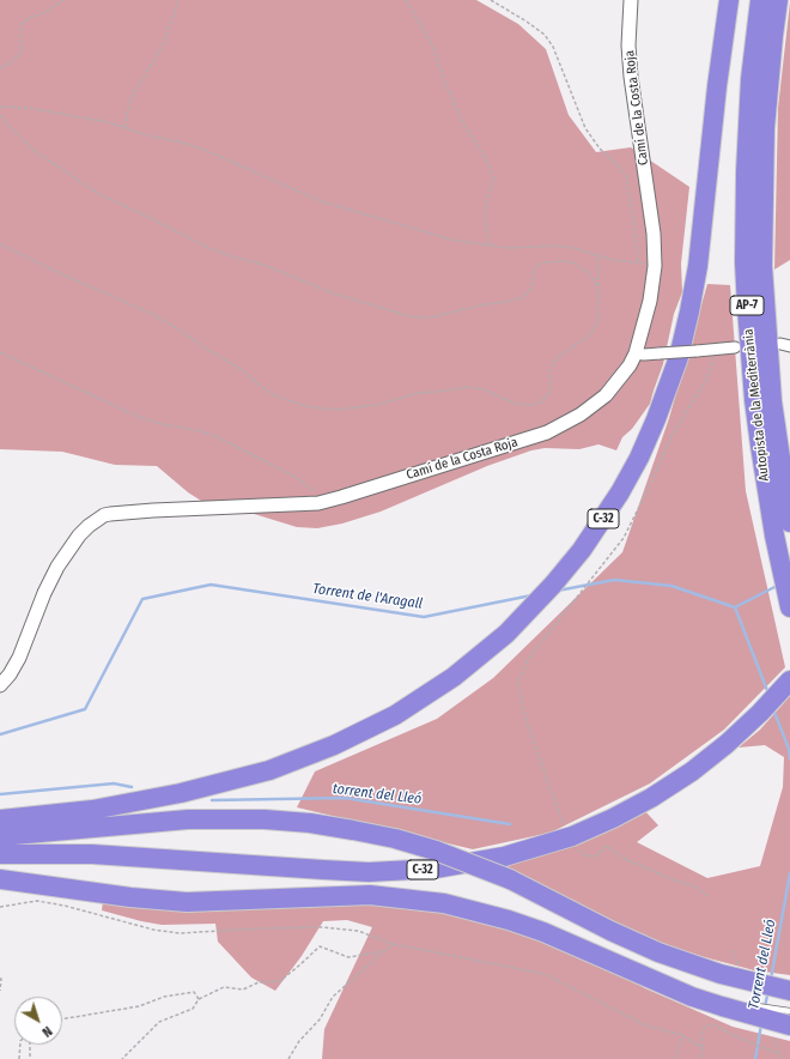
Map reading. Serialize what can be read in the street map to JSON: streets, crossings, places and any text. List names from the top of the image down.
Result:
{
  "streets": {
    "highway": ["AP-7", "Autopista de la Mediterrània", "C-32"],
    "street": ["Camí de la Costa Roja"]
  },
  "water": ["Torrent de l'Aragall", "torrent del Lleó", "Torrent del Lleó"],
  "north": "bottom right"
}
